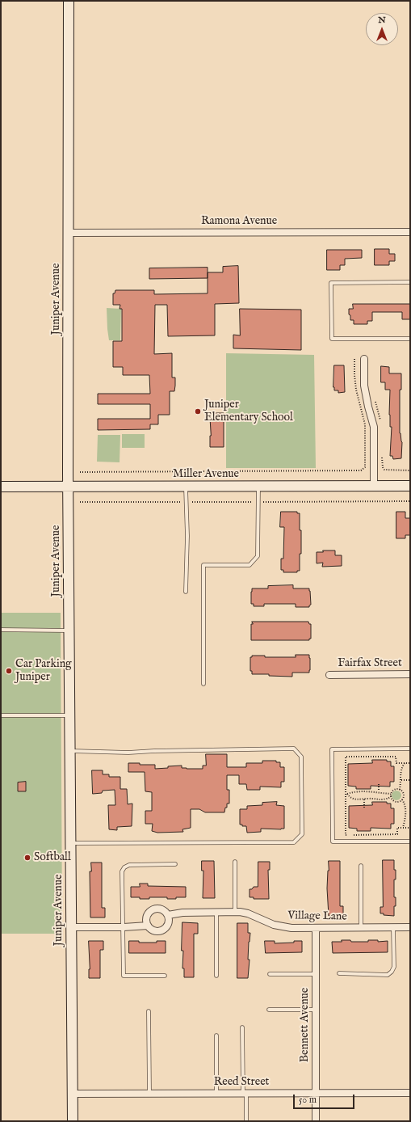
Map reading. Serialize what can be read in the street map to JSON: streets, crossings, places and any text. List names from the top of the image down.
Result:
{
  "streets": {
    "street": [
      "Ramona Avenue",
      "Juniper Avenue",
      "Miller Avenue",
      "Fairfax Street",
      "Village Lane",
      "Bennett Avenue",
      "Reed Street"
    ]
  },
  "crossings": [
    ["Ramona Avenue", "Juniper Avenue"],
    ["Juniper Avenue", "Miller Avenue"],
    ["Juniper Avenue", "Reed Street"],
    ["Village Lane", "Bennett Avenue"],
    ["Bennett Avenue", "Reed Street"]
  ],
  "places": ["Juniper Elementary School", "Car Parking Juniper", "Softball"],
  "scale_bar": "50 m",
  "north": "top"
}
